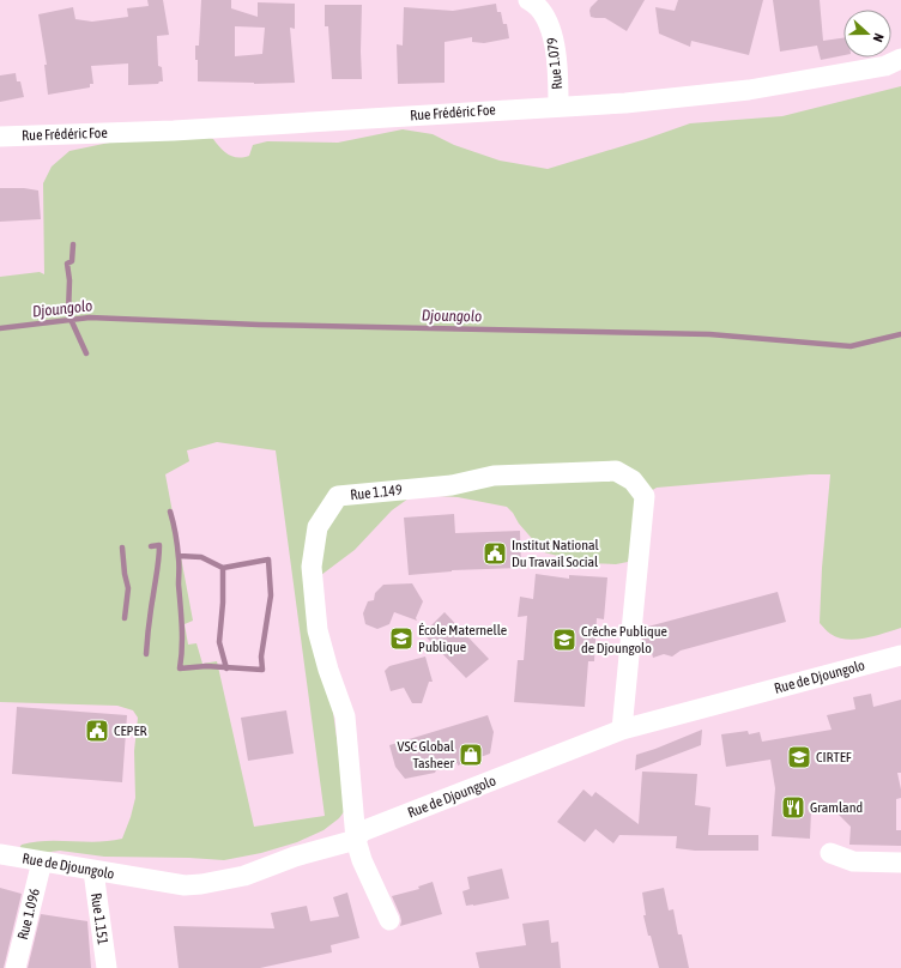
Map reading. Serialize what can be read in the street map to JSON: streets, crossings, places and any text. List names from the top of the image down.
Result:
{
  "streets": {
    "street": [
      "Rue 1.079",
      "Rue Frédéric Foe",
      "Rue 1.149",
      "Rue de Djoungolo",
      "Rue 1.096",
      "Rue 1.151"
    ]
  },
  "crossings": [
    ["Rue 1.079", "Rue Frédéric Foe"],
    ["Rue 1.149", "Rue de Djoungolo"],
    ["Rue de Djoungolo", "Rue 1.096"],
    ["Rue de Djoungolo", "Rue 1.151"]
  ],
  "water": ["Djoungolo"],
  "places": {
    "public building": ["Institut National Du Travail Social", "CEPER"],
    "school or university": ["École Maternelle Publique", "Crêche Publique de Djoungolo", "CIRTEF"],
    "shop": ["VSC Global Tasheer"],
    "restaurant": ["Gramland"]
  },
  "north": "right"
}
